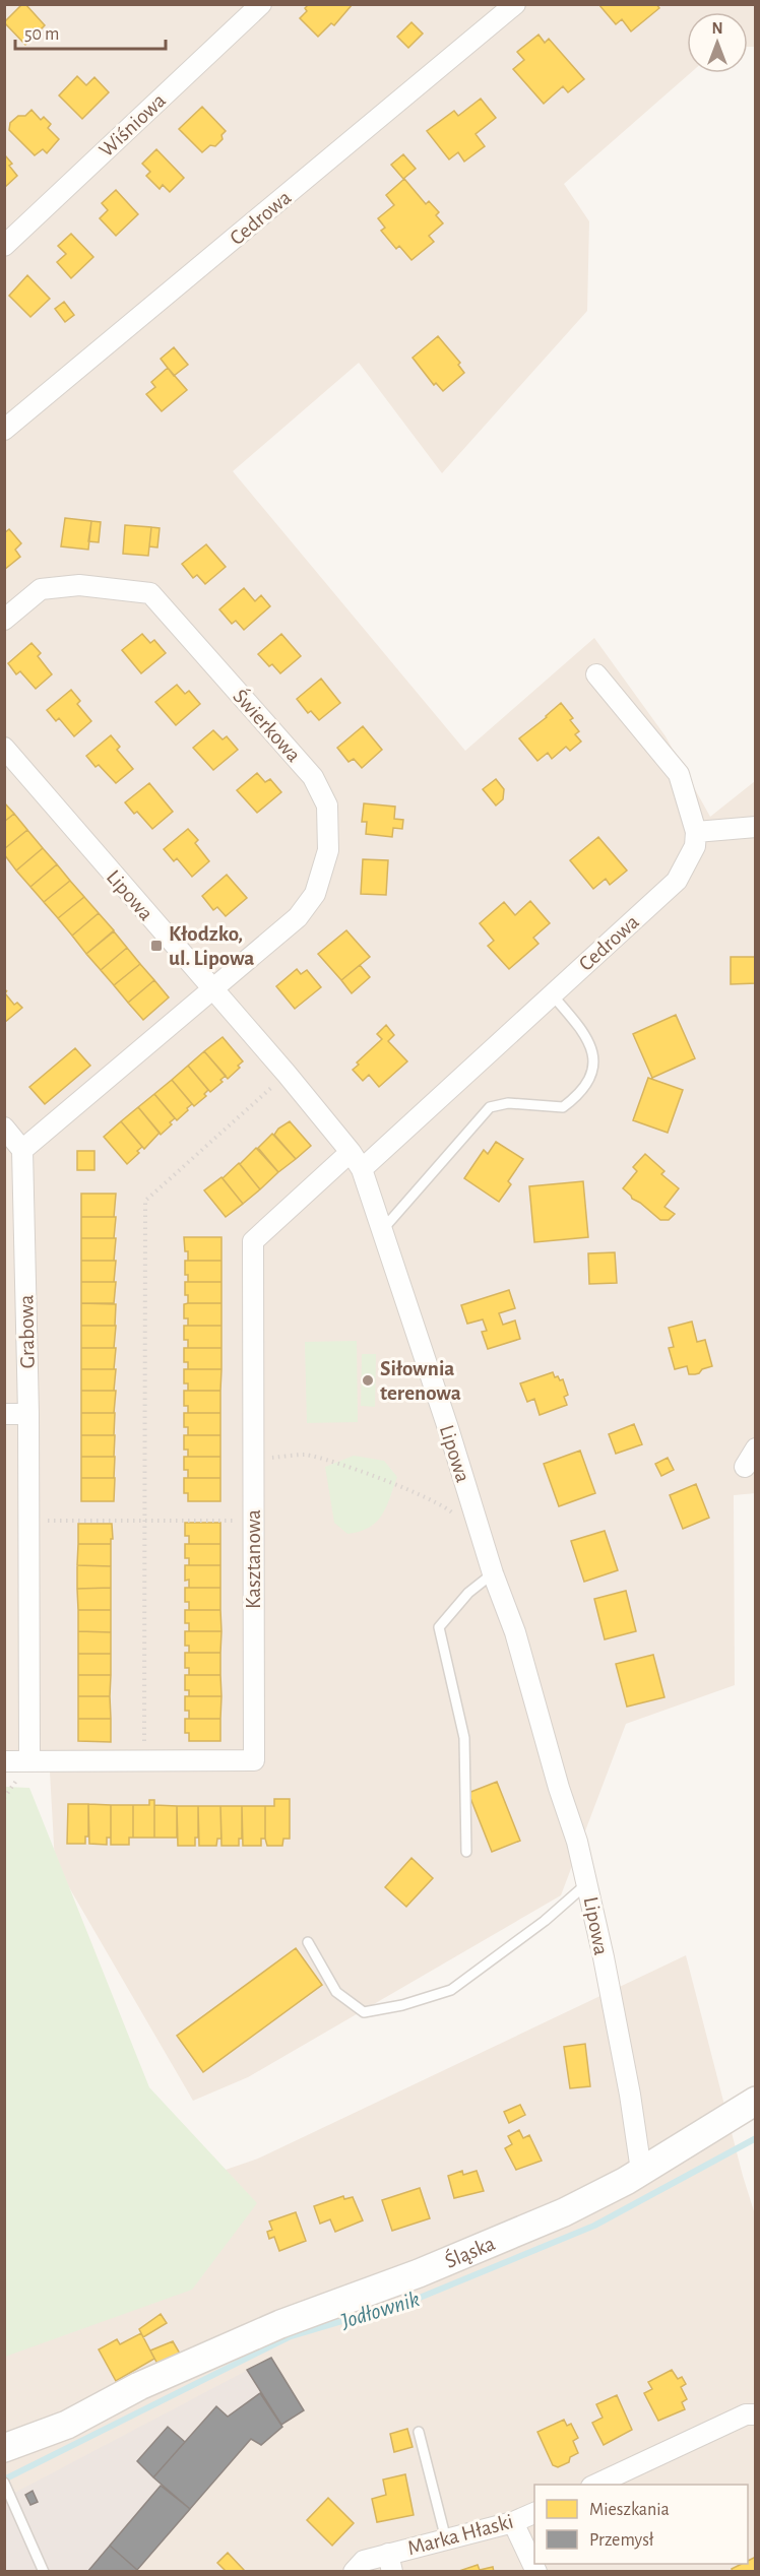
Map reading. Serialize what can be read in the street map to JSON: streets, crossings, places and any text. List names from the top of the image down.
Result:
{
  "streets": {
    "street": [
      "Wiśniowa",
      "Cedrowa",
      "Świerkowa",
      "Lipowa",
      "Grabowa",
      "Kasztanowa",
      "Śląska",
      "Marka Hłaski"
    ]
  },
  "crossings": [
    ["Cedrowa", "Lipowa"],
    ["Cedrowa", "Kasztanowa"],
    ["Świerkowa", "Lipowa"],
    ["Lipowa", "Kasztanowa"],
    ["Lipowa", "Śląska"],
    ["Grabowa", "Kasztanowa"]
  ],
  "water": ["Jodłownik"],
  "places": {
    "transit": ["Kłodzko, ul. Lipowa"],
    "other": ["Siłownia terenowa"]
  },
  "legend": ["Mieszkania", "Przemysł"],
  "scale_bar": "50 m",
  "north": "top"
}
